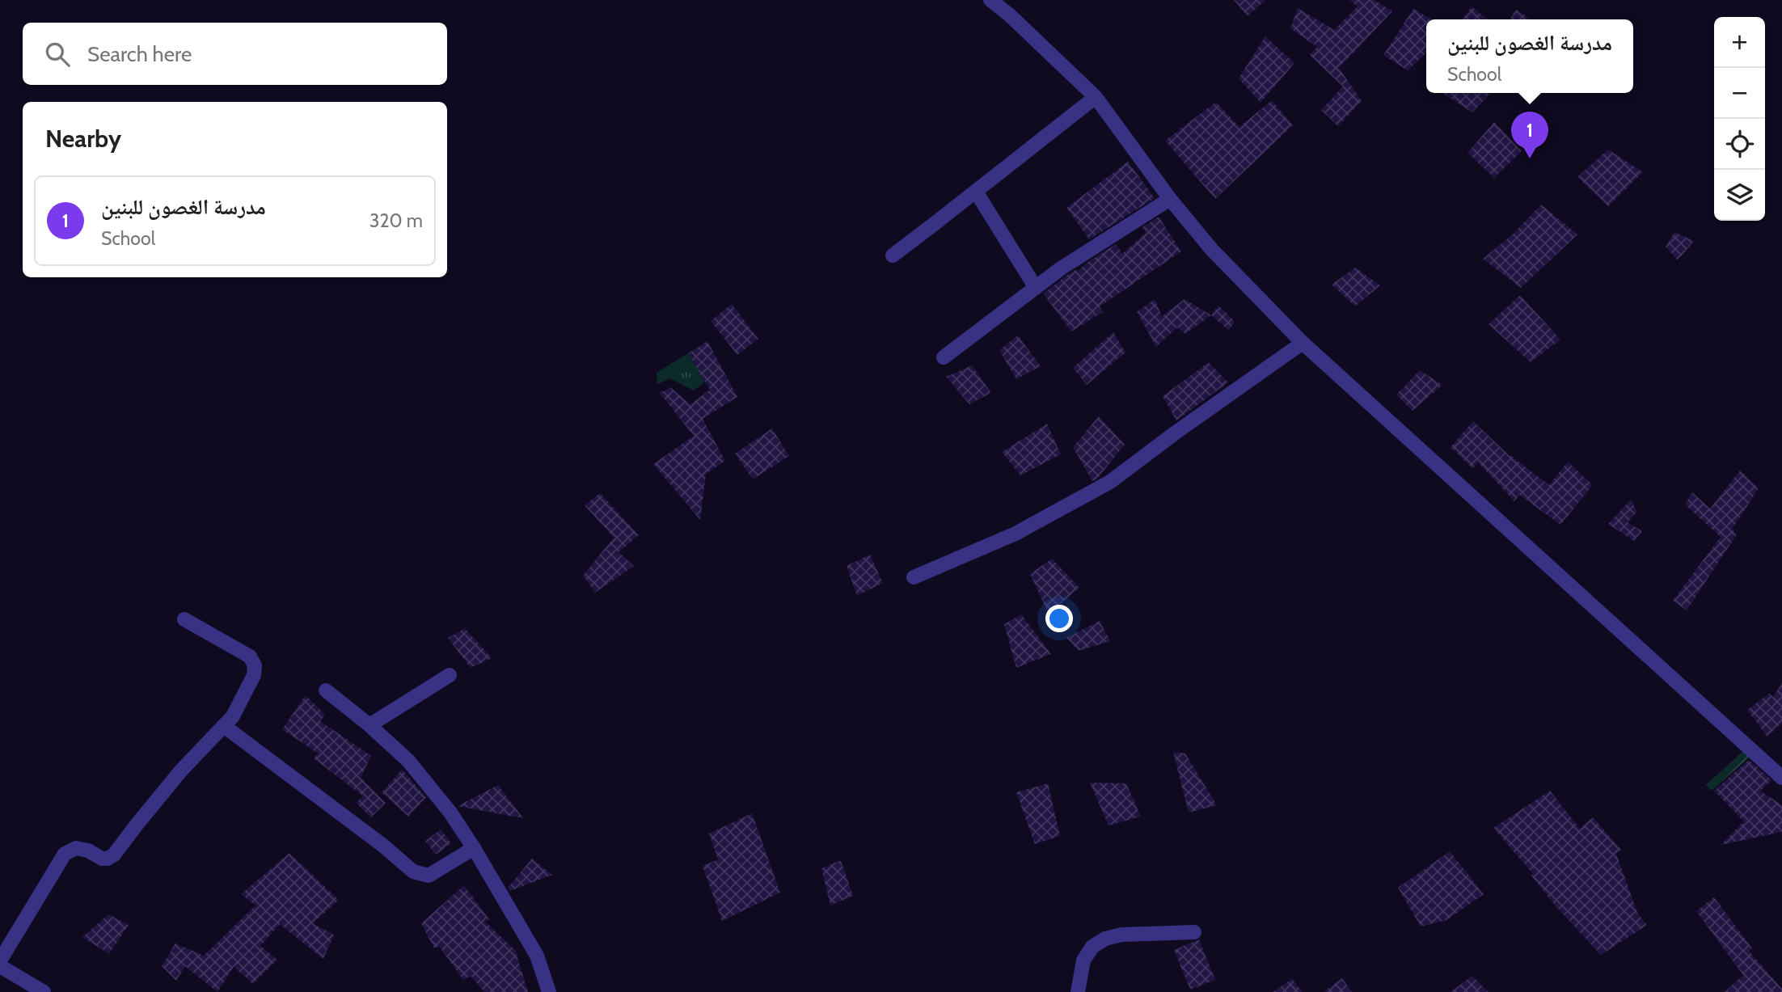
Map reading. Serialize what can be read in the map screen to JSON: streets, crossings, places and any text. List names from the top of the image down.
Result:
{
  "page": {
    "map_buttons": ["+", "−"],
    "popup": ["مدرسة الغصون للبنين", "School"],
    "search": "Search here",
    "heading": "Nearby",
    "pins": "1",
    "list": [
      {
        "mark": "1",
        "name": "مدرسة الغصون للبنين",
        "note": "School",
        "value": "320 m"
      }
    ]
  }
}
